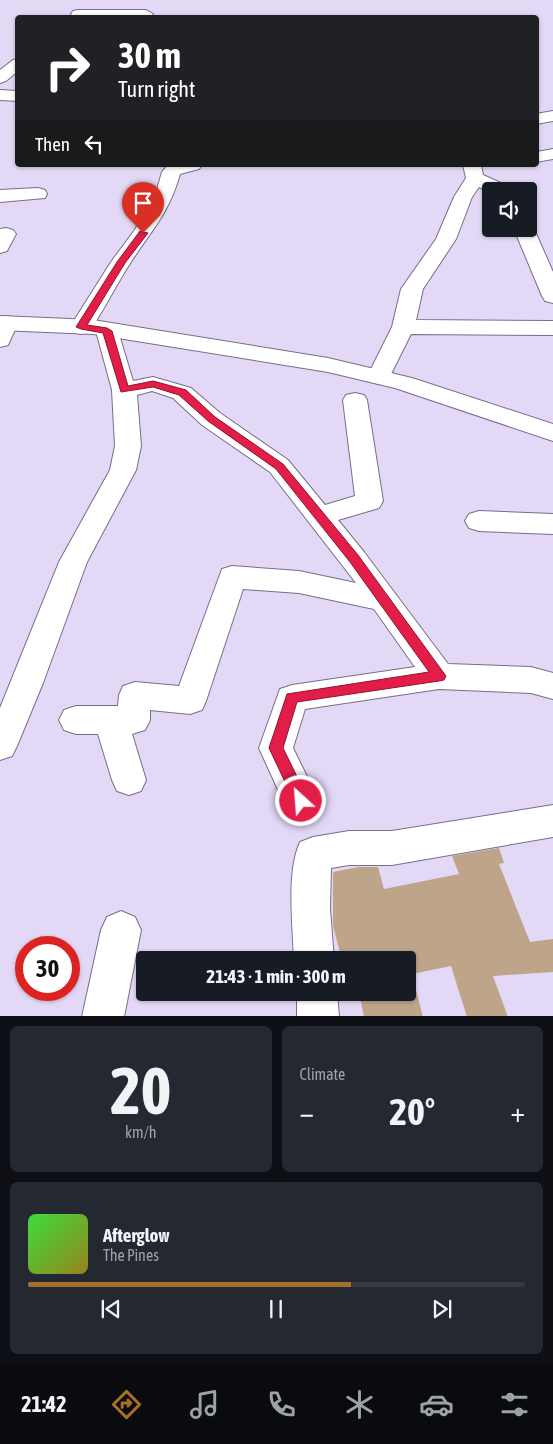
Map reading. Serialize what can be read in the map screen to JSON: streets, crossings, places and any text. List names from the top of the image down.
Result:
{
  "page": {
    "turn": ["30 m", "Turn right"],
    "then": "Then",
    "limit": "30",
    "trip": "21:43 · 1 min · 300 m",
    "tile": [
      ["20", "km/h"],
      "Climate"
    ],
    "heat": ["−", "20°", "+"],
    "song": ["Afterglow", "The Pines"],
    "tabs": "21:42"
  }
}
